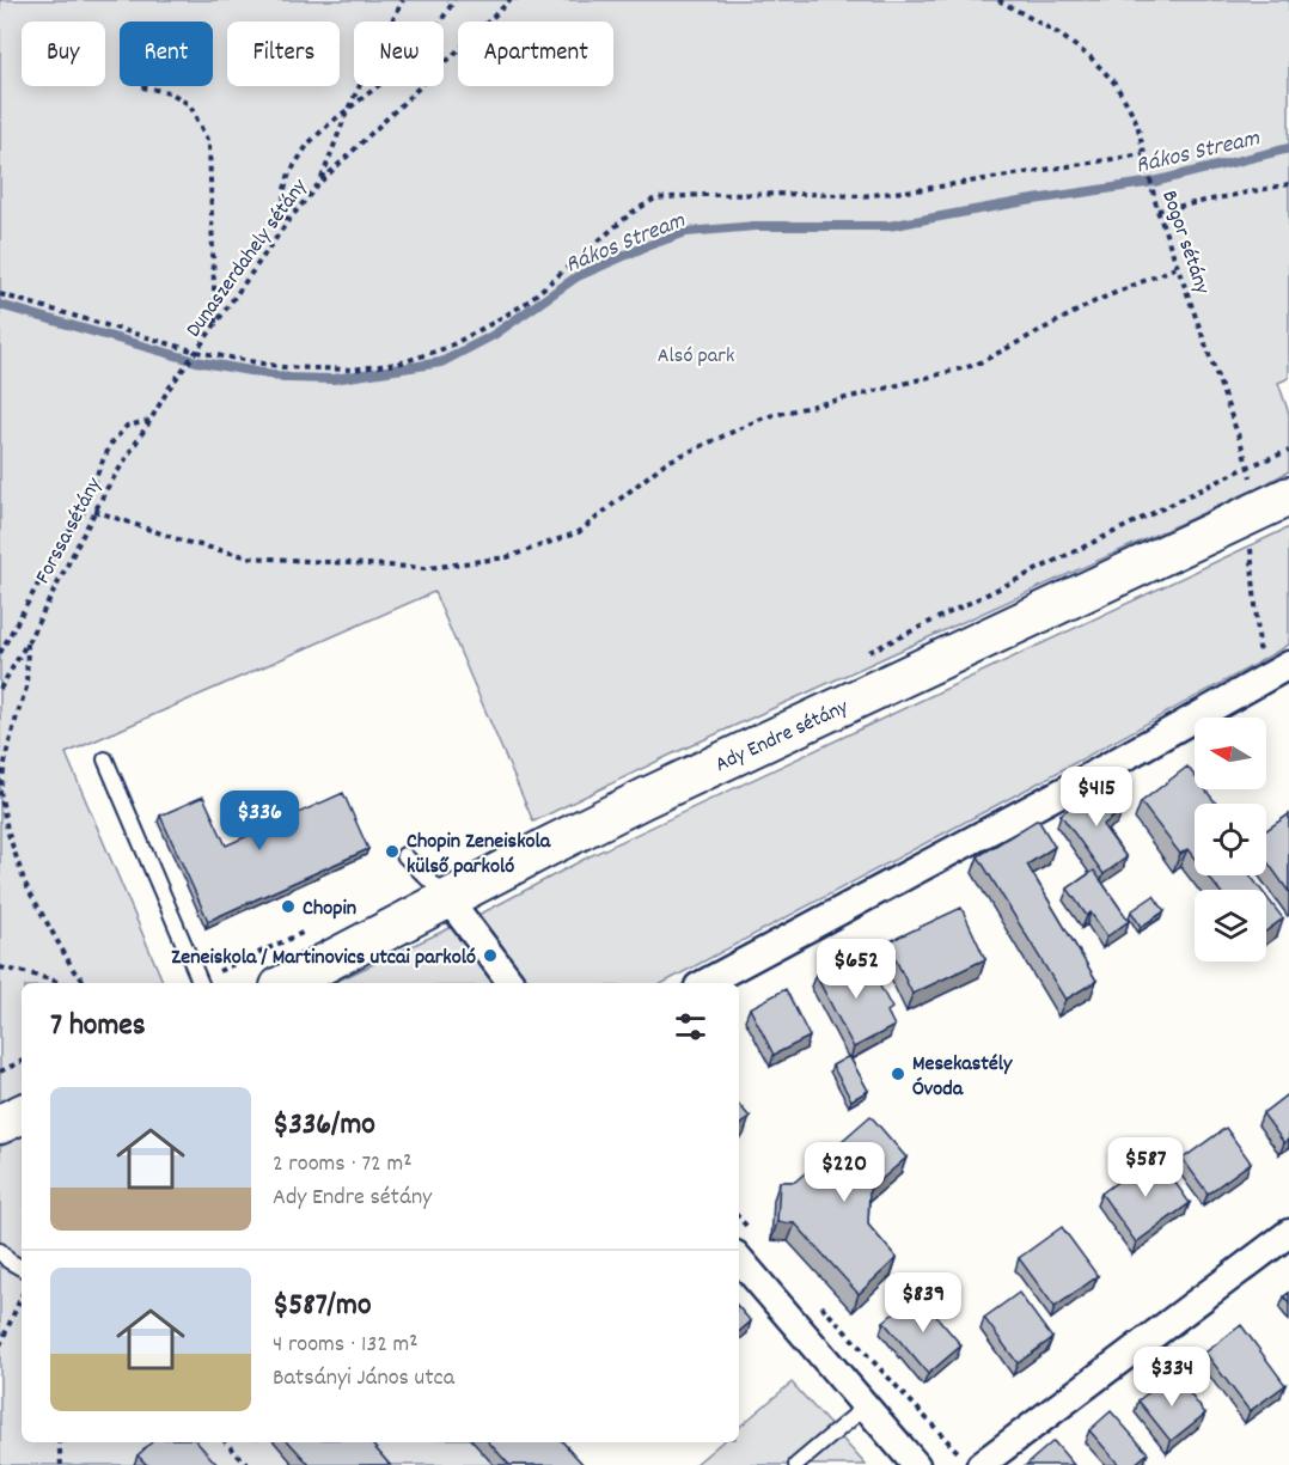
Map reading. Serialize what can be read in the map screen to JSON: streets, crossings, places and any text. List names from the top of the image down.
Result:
{
  "streets": {
    "street": ["Ady Endre sétány"],
    "path": ["Bogor sétány", "Dunaszerdahely sétány", "Forssa sétány"]
  },
  "crossings": [
    ["Bogor sétány", "Ady Endre sétány"],
    ["Dunaszerdahely sétány", "Forssa sétány"]
  ],
  "water": ["Rákos Stream"],
  "parks": ["Alsó park"],
  "places": [
    "Chopin Zeneiskola külső parkoló",
    "Chopin",
    "Zeneiskola / Martinovics utcai parkoló",
    "Mesekastély Óvoda"
  ],
  "north": "left",
  "page": {
    "chip": [
      "Buy",
      "Rent",
      "Filters",
      "New",
      "Apartment"
    ],
    "price": [
      "$415",
      "$336",
      "$652",
      "$587",
      "$220",
      "$839",
      "$334"
    ],
    "heading": "7 homes",
    "list": [
      {
        "name": "$336/mo",
        "note": "2 rooms · 72 m² · Ady Endre sétány"
      },
      {
        "name": "$587/mo",
        "note": "4 rooms · 132 m² · Batsányi János utca"
      }
    ]
  }
}
